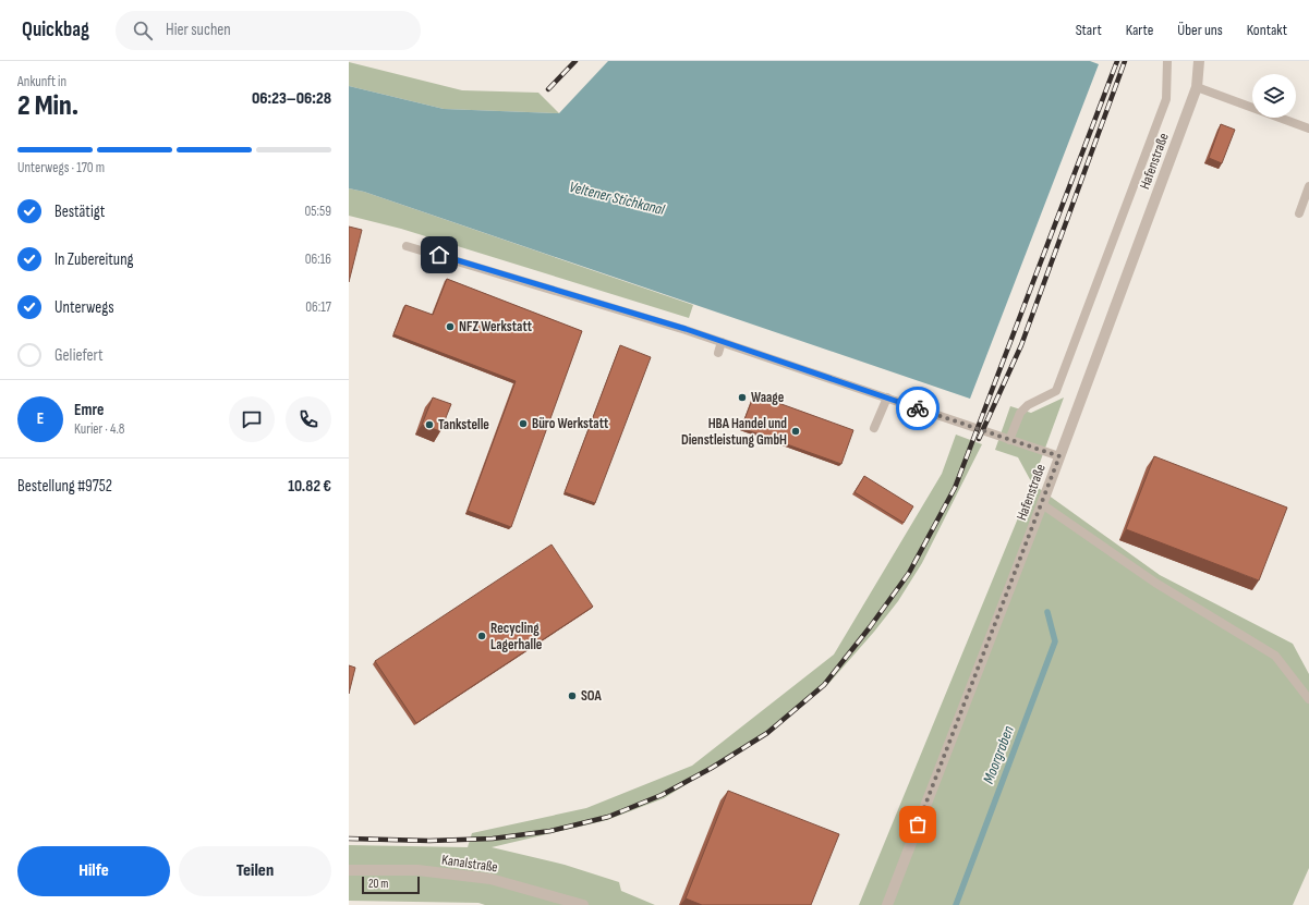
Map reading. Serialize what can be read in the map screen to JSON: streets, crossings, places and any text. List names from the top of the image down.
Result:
{
  "streets": {
    "street": ["Hafenstraße", "Kanalstraße"]
  },
  "water": ["Veltener Stichkanal", "Moorgraben"],
  "places": [
    "NFZ Werkstatt",
    "Waage",
    "Büro Werkstatt",
    "Tankstelle",
    "HBA Handel und Dienstleistung GmbH",
    "Recycling Lagerhalle",
    "SOA"
  ],
  "scale_bar": "20 m",
  "page": {
    "header": "Quickbag",
    "search": "Hier suchen",
    "nav": [
      "Start",
      "Karte",
      "Über uns",
      "Kontakt"
    ],
    "heading": ["2 Min.", "Ankunft in", "06:23–06:28"],
    "panel": [
      "Emre",
      "Kurier · 4.8",
      "Bestellung #9752",
      "10.82 €"
    ],
    "bar": "Unterwegs · 170 m",
    "list": [
      ["Bestätigt", "05:59"],
      ["In Zubereitung", "06:16"],
      ["Unterwegs", "06:17"],
      "Geliefert"
    ],
    "round": "E",
    "buttons": ["Hilfe", "Teilen"],
    "scale": "20 m"
  }
}
